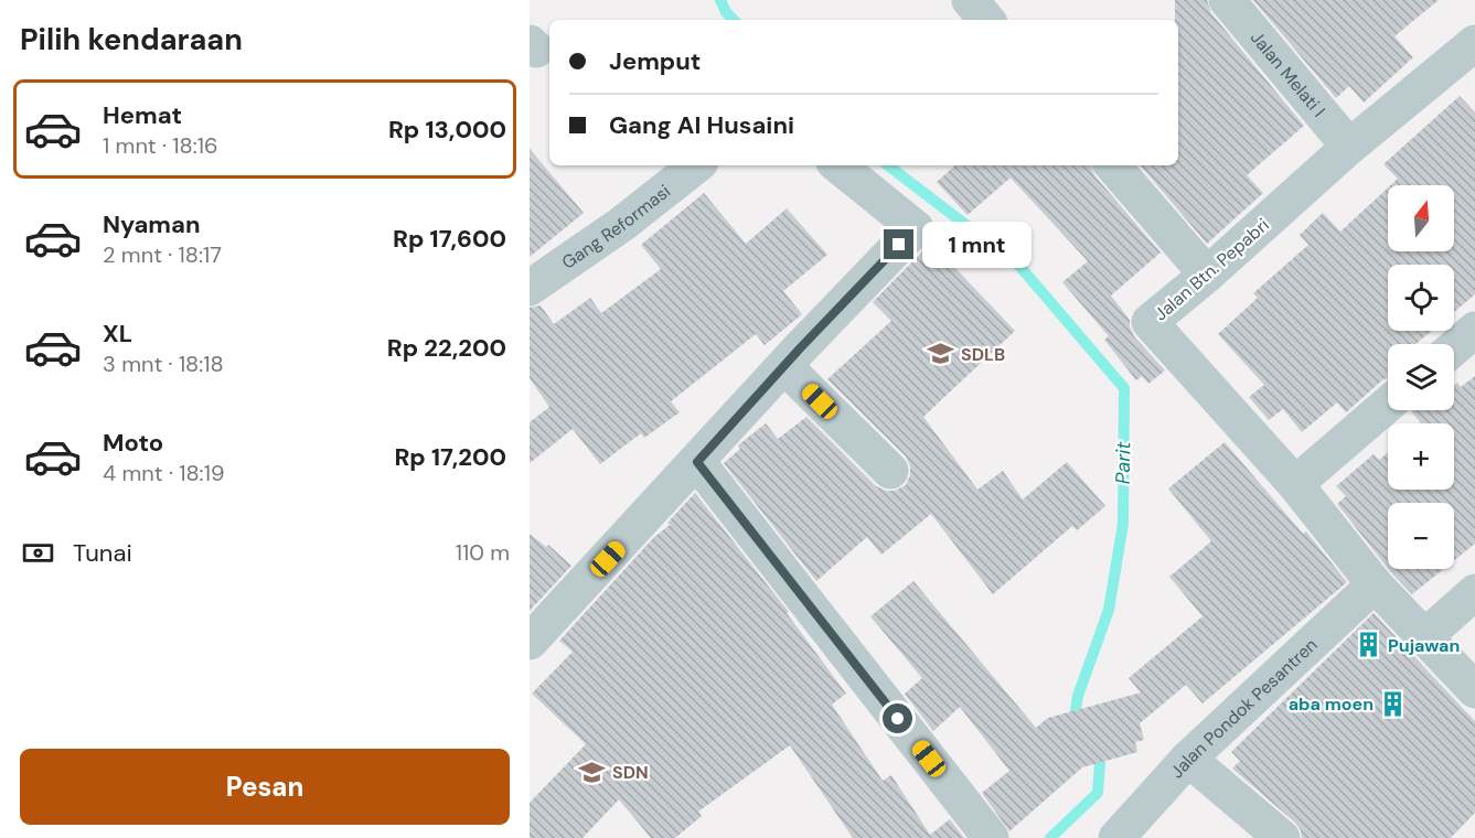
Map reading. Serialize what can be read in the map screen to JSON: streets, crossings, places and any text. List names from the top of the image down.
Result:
{
  "streets": {
    "street": [
      "Jalan Melati I",
      "Gang Reformasi",
      "Jalan Btn. Pepabri",
      "Jalan Pondok Pesantren"
    ]
  },
  "crossings": [
    ["Jalan Melati I", "Jalan Btn. Pepabri"],
    ["Jalan Btn. Pepabri", "Jalan Pondok Pesantren"]
  ],
  "water": ["Parit"],
  "places": {
    "school or university": ["SDLB", "SDN"],
    "building": ["Pujawan", "aba moen"]
  },
  "north": "top",
  "page": {
    "heading": "Pilih kendaraan",
    "banner": ["Jemput", "Gang Al Husaini"],
    "list": [
      {
        "name": "Hemat",
        "note": "1 mnt · 18:16",
        "value": "Rp 13,000"
      },
      {
        "name": "Nyaman",
        "note": "2 mnt · 18:17",
        "value": "Rp 17,600"
      },
      {
        "name": "XL",
        "note": "3 mnt · 18:18",
        "value": "Rp 22,200"
      },
      {
        "name": "Moto",
        "note": "4 mnt · 18:19",
        "value": "Rp 17,200"
      }
    ],
    "map_buttons": ["+", "−"],
    "bubble": "1 mnt",
    "pay": ["Tunai", "110 m"],
    "buttons": "Pesan"
  }
}
